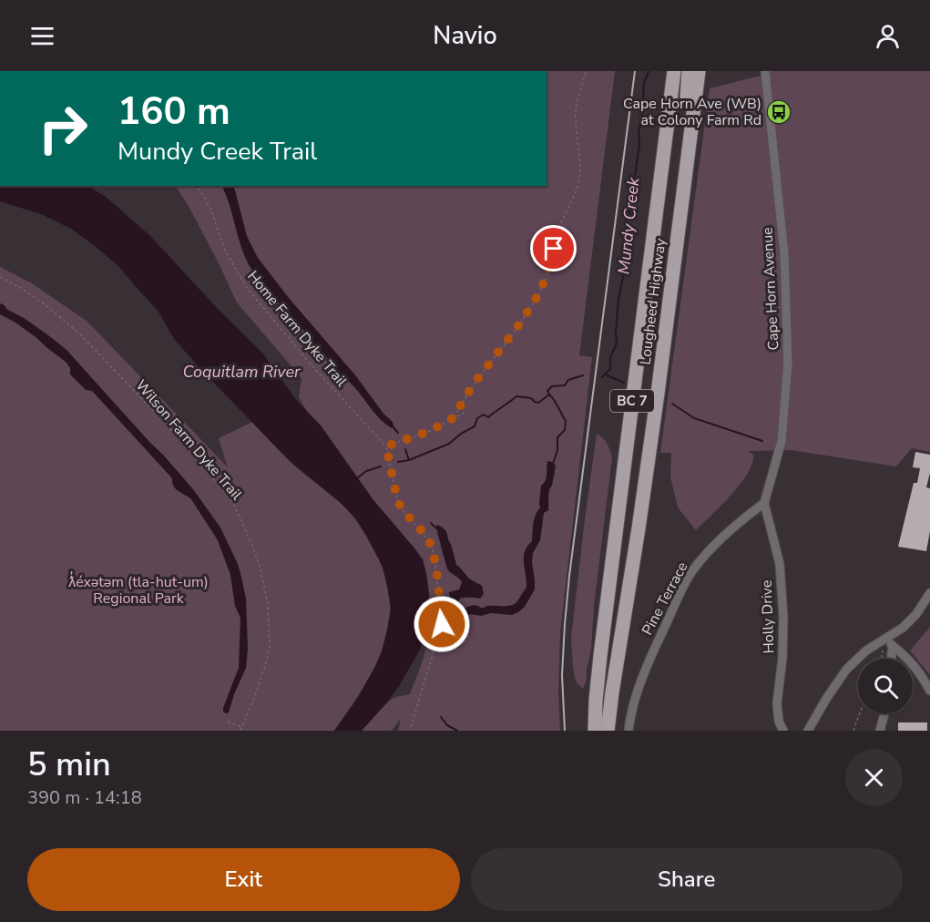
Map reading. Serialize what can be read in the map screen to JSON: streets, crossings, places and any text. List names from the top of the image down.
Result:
{
  "streets": {
    "main road": ["Lougheed Highway", "BC 7"],
    "street": ["Cape Horn Avenue", "Pine Terrace", "Holly Drive"],
    "path": ["Home Farm Dyke Trail", "Wilson Farm Dyke Trail"]
  },
  "crossings": [
    ["Cape Horn Avenue", "Pine Terrace"],
    ["Cape Horn Avenue", "Holly Drive"],
    ["Pine Terrace", "Holly Drive"]
  ],
  "water": ["Mundy Creek", "Coquitlam River"],
  "parks": ["ƛ̓éxətəm (tla-hut-um) Regional Park"],
  "places": {
    "bus stop": ["Cape Horn Ave (WB) at Colony Farm Rd"]
  },
  "page": {
    "header": "Navio",
    "turn": ["160 m", "Mundy Creek Trail"],
    "heading": ["5 min", "390 m · 14:18"],
    "buttons": ["Exit", "Share"]
  }
}
